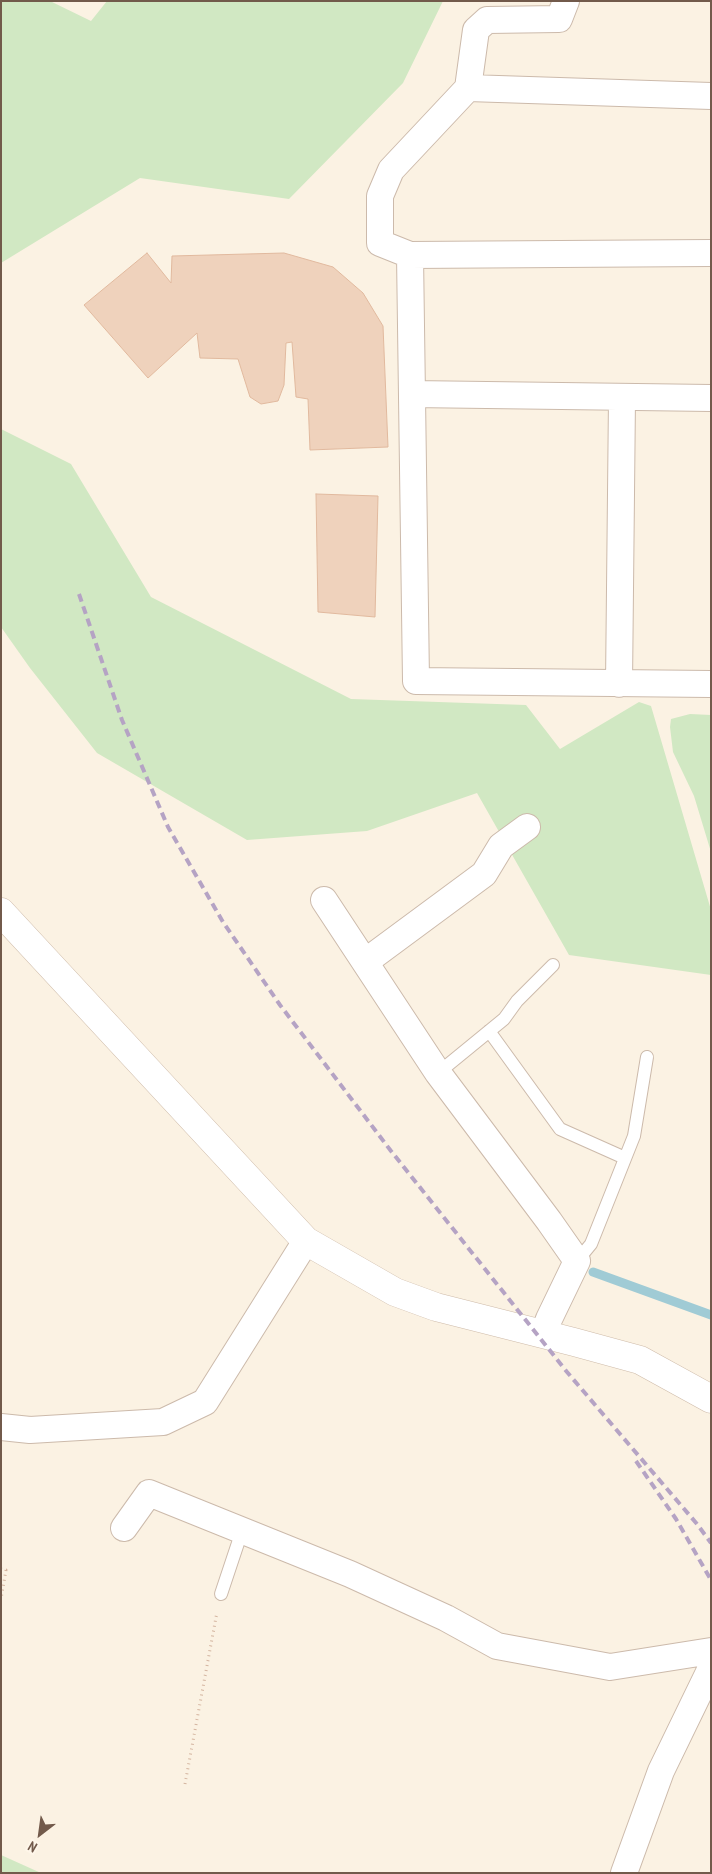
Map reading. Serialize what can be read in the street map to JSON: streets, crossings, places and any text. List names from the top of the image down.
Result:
{
  "north": "bottom left"
}
